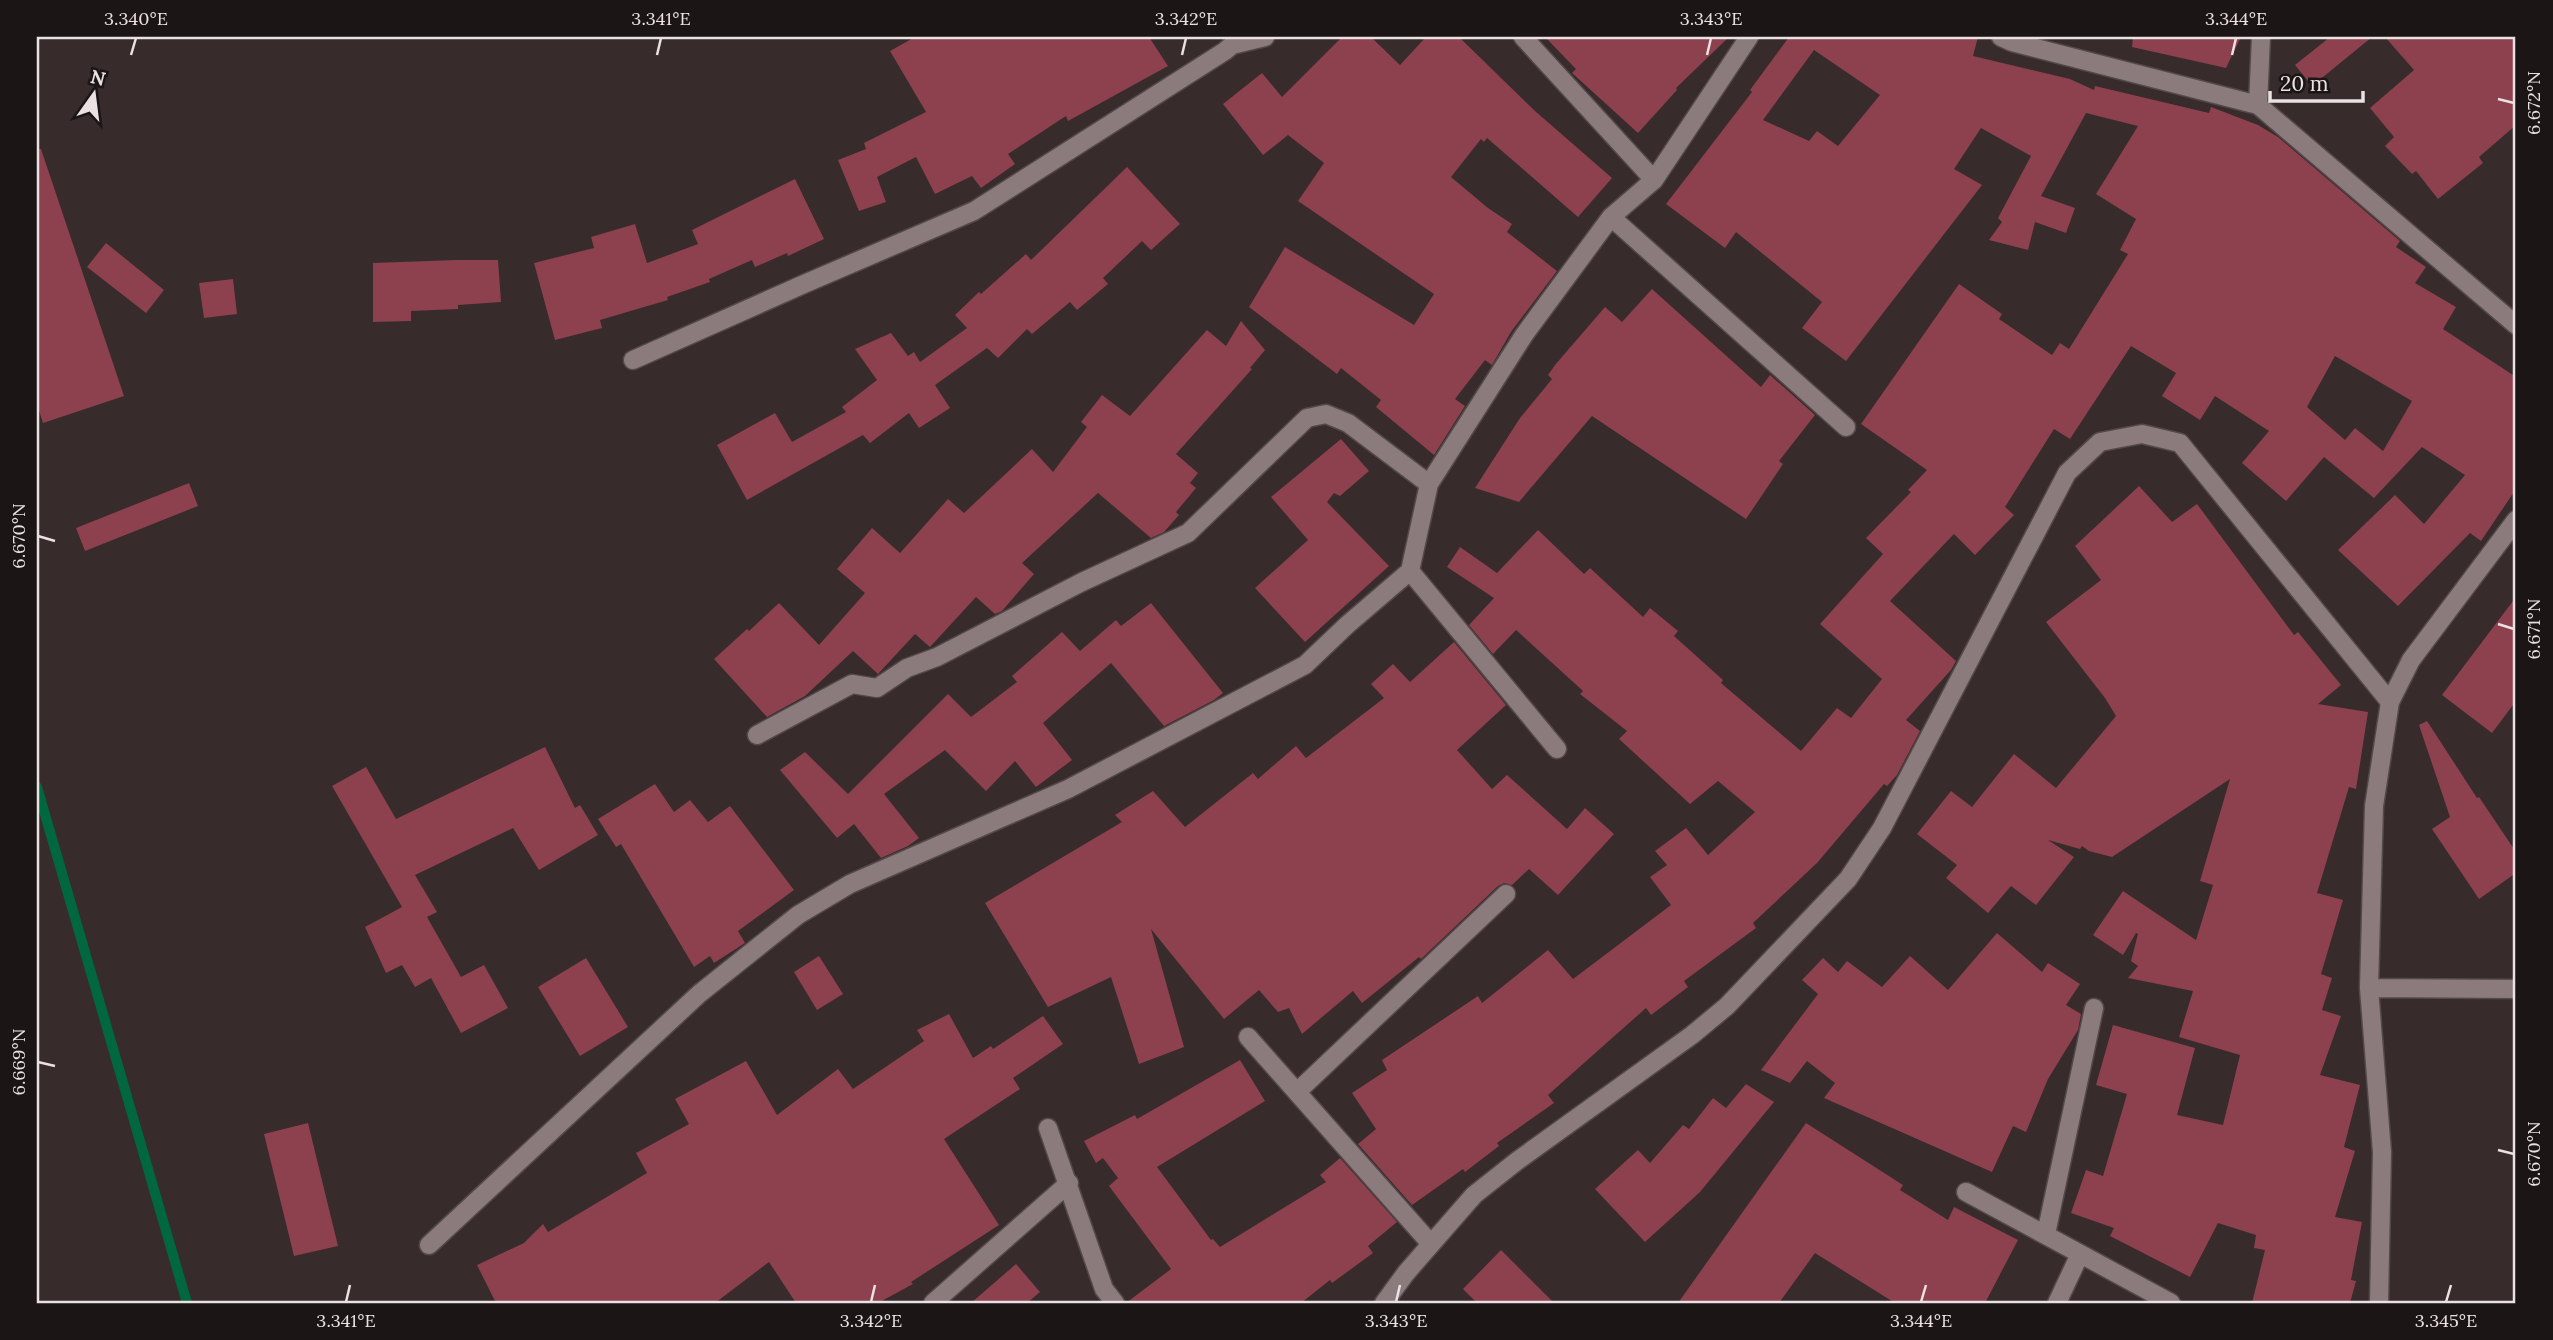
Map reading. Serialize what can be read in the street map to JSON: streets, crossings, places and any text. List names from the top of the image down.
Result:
{
  "scale_bar": "20 m",
  "north": "top",
  "coordinates": [
    "3.340°E",
    "3.341°E",
    "3.342°E",
    "3.343°E",
    "3.344°E",
    "6.672°N",
    "6.670°N",
    "6.671°N",
    "6.669°N",
    "3.345°E"
  ]
}
